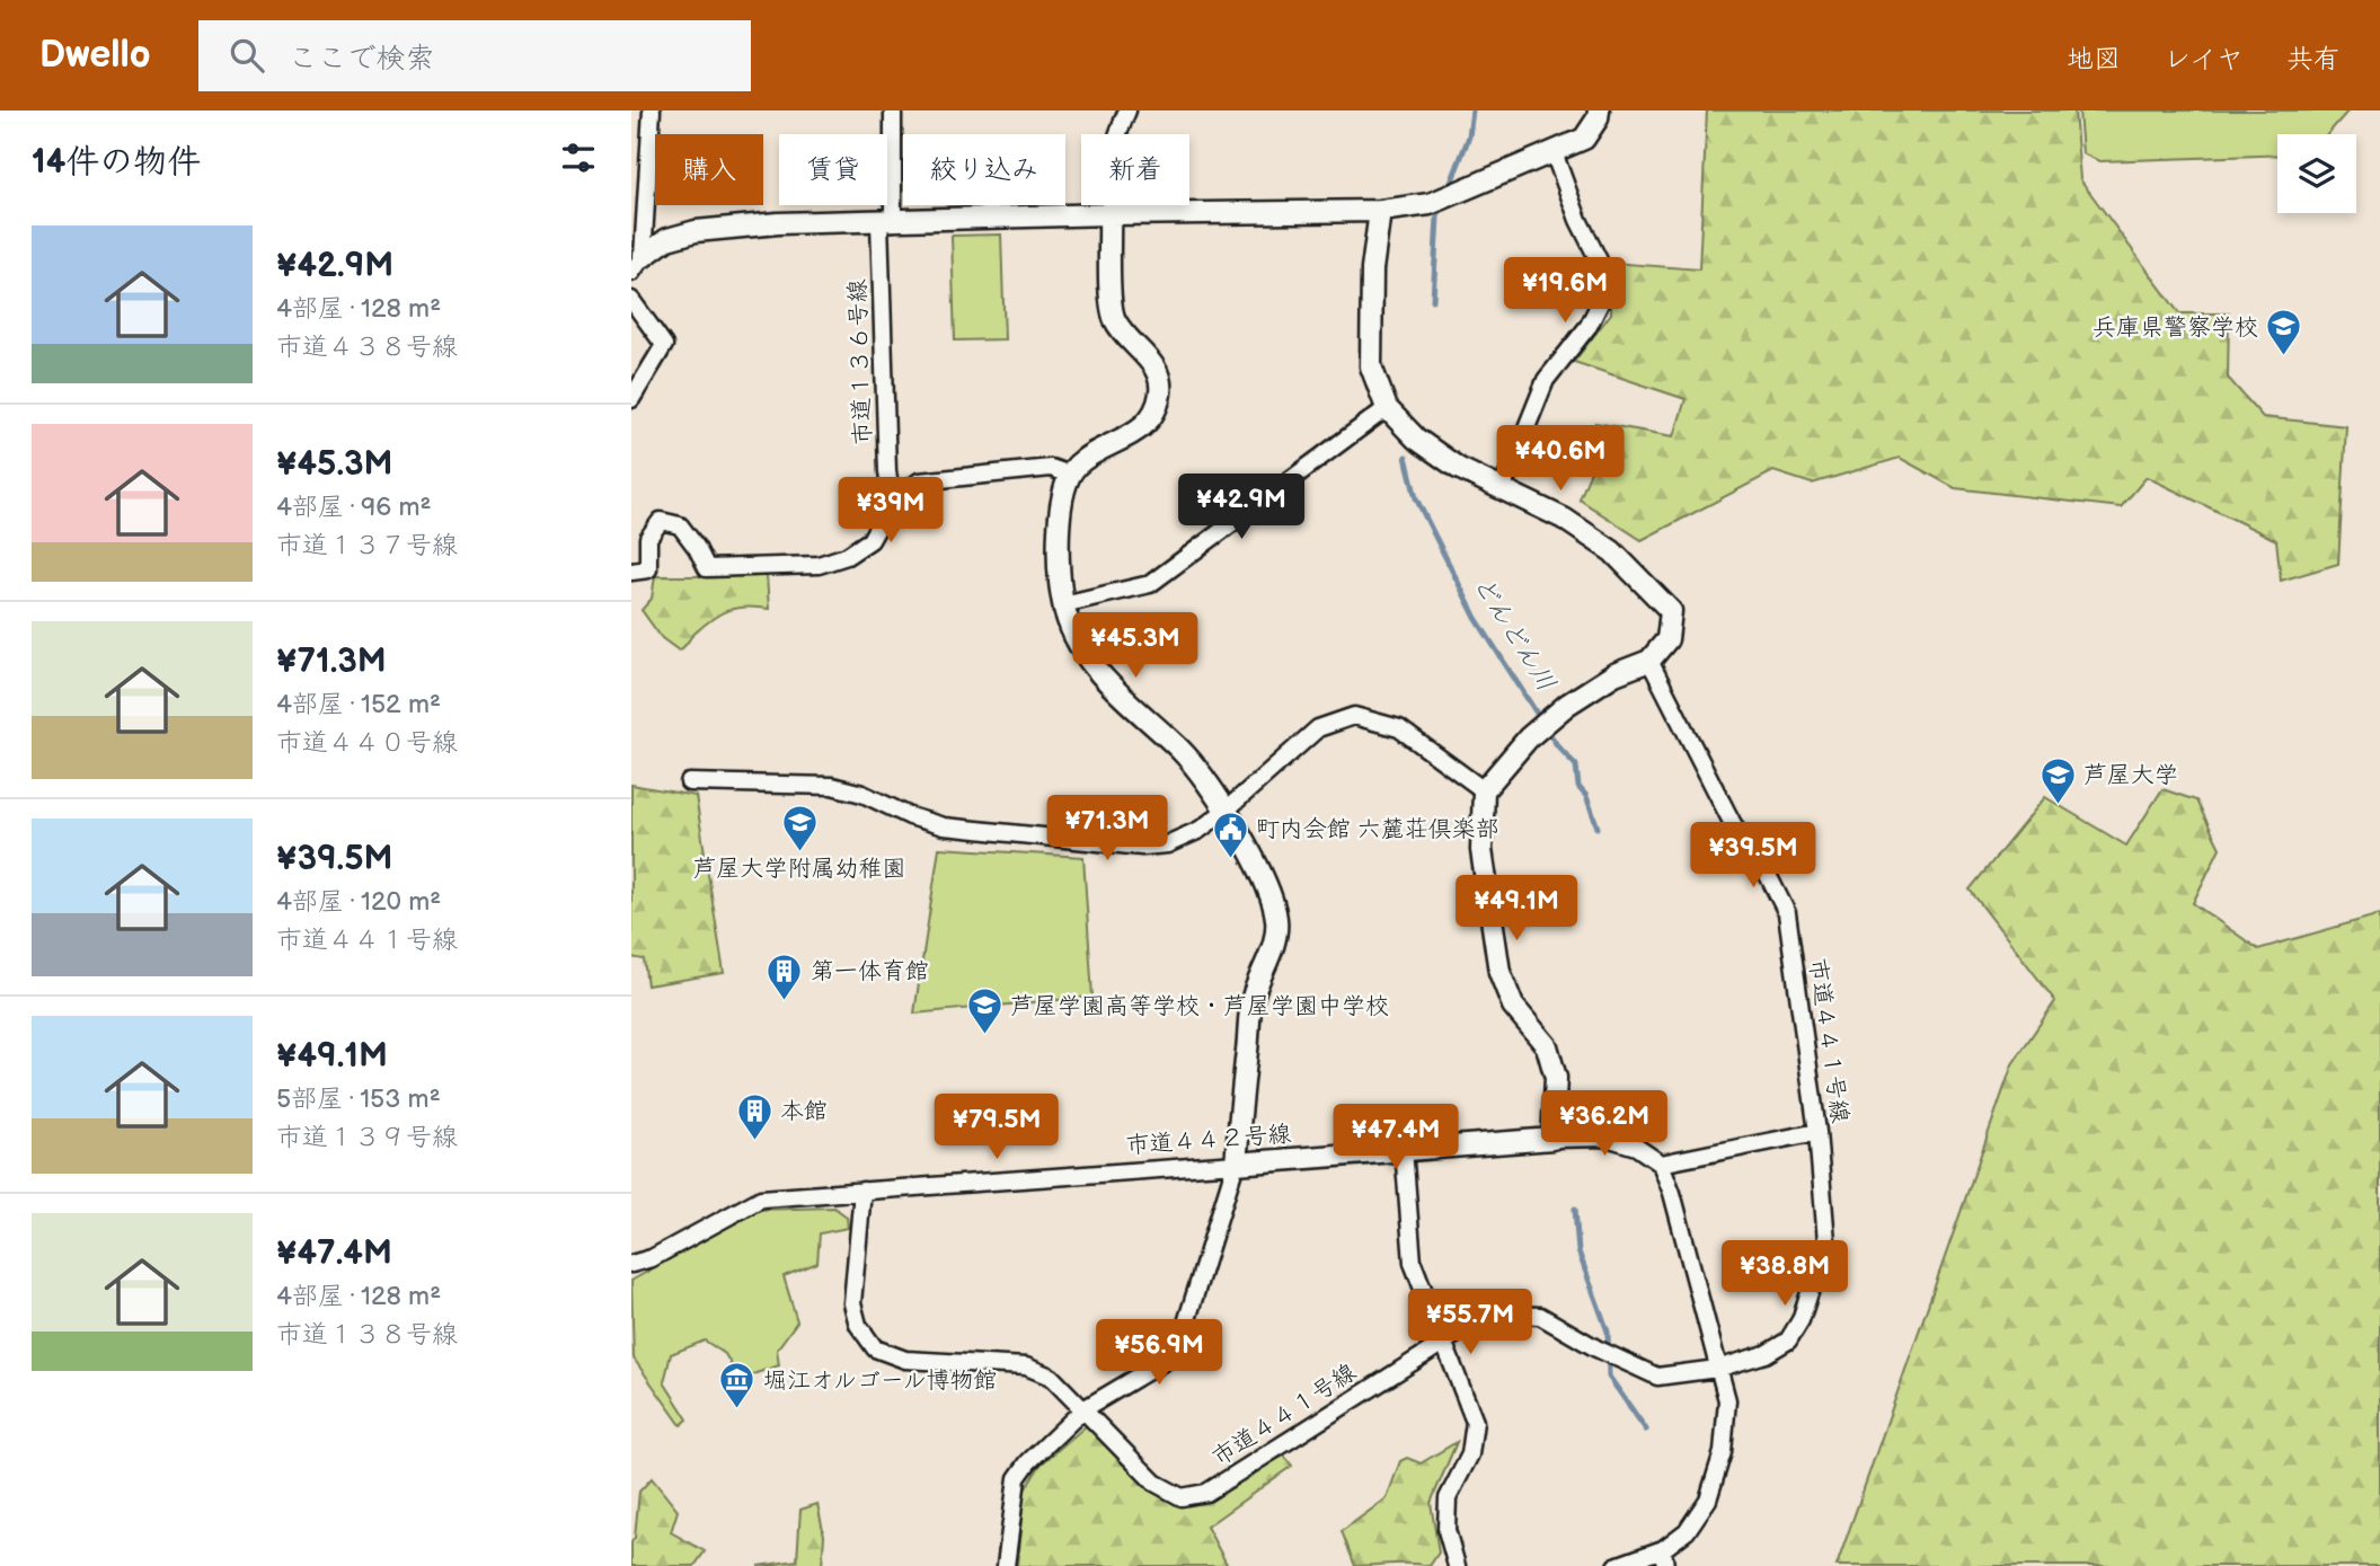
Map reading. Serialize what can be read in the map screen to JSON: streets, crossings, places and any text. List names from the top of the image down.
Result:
{
  "streets": {
    "street": ["市道１３６号線", "市道４４１号線", "市道４４２号線"]
  },
  "crossings": [
    ["市道４４１号線", "市道４４２号線"]
  ],
  "water": ["どんどん川"],
  "places": {
    "school or university": [
      "兵庫県警察学校",
      "芦屋大学",
      "芦屋大学附属幼稚園",
      "芦屋学園高等学校・芦屋学園中学校"
    ],
    "public building": ["町内会館 六麓荘倶楽部"],
    "building": ["第一体育館", "本館"],
    "museum": ["堀江オルゴール博物館"]
  },
  "page": {
    "header": "Dwello",
    "search": "ここで検索",
    "nav": ["地図", "レイヤ", "共有"],
    "heading": "14件の物件",
    "chip": [
      "購入",
      "賃貸",
      "絞り込み",
      "新着"
    ],
    "list": [
      {
        "name": "¥42.9M",
        "note": "4部屋 · 128 m² · 市道４３８号線"
      },
      {
        "name": "¥45.3M",
        "note": "4部屋 · 96 m² · 市道１３７号線"
      },
      {
        "name": "¥71.3M",
        "note": "4部屋 · 152 m² · 市道４４０号線"
      },
      {
        "name": "¥39.5M",
        "note": "4部屋 · 120 m² · 市道４４１号線"
      },
      {
        "name": "¥49.1M",
        "note": "5部屋 · 153 m² · 市道１３９号線"
      },
      {
        "name": "¥47.4M",
        "note": "4部屋 · 128 m² · 市道１３８号線"
      }
    ],
    "price": [
      "¥19.6M",
      "¥40.6M",
      "¥42.9M",
      "¥39M",
      "¥45.3M",
      "¥71.3M",
      "¥39.5M",
      "¥49.1M",
      "¥36.2M",
      "¥79.5M",
      "¥47.4M",
      "¥38.8M",
      "¥55.7M",
      "¥56.9M"
    ]
  }
}
